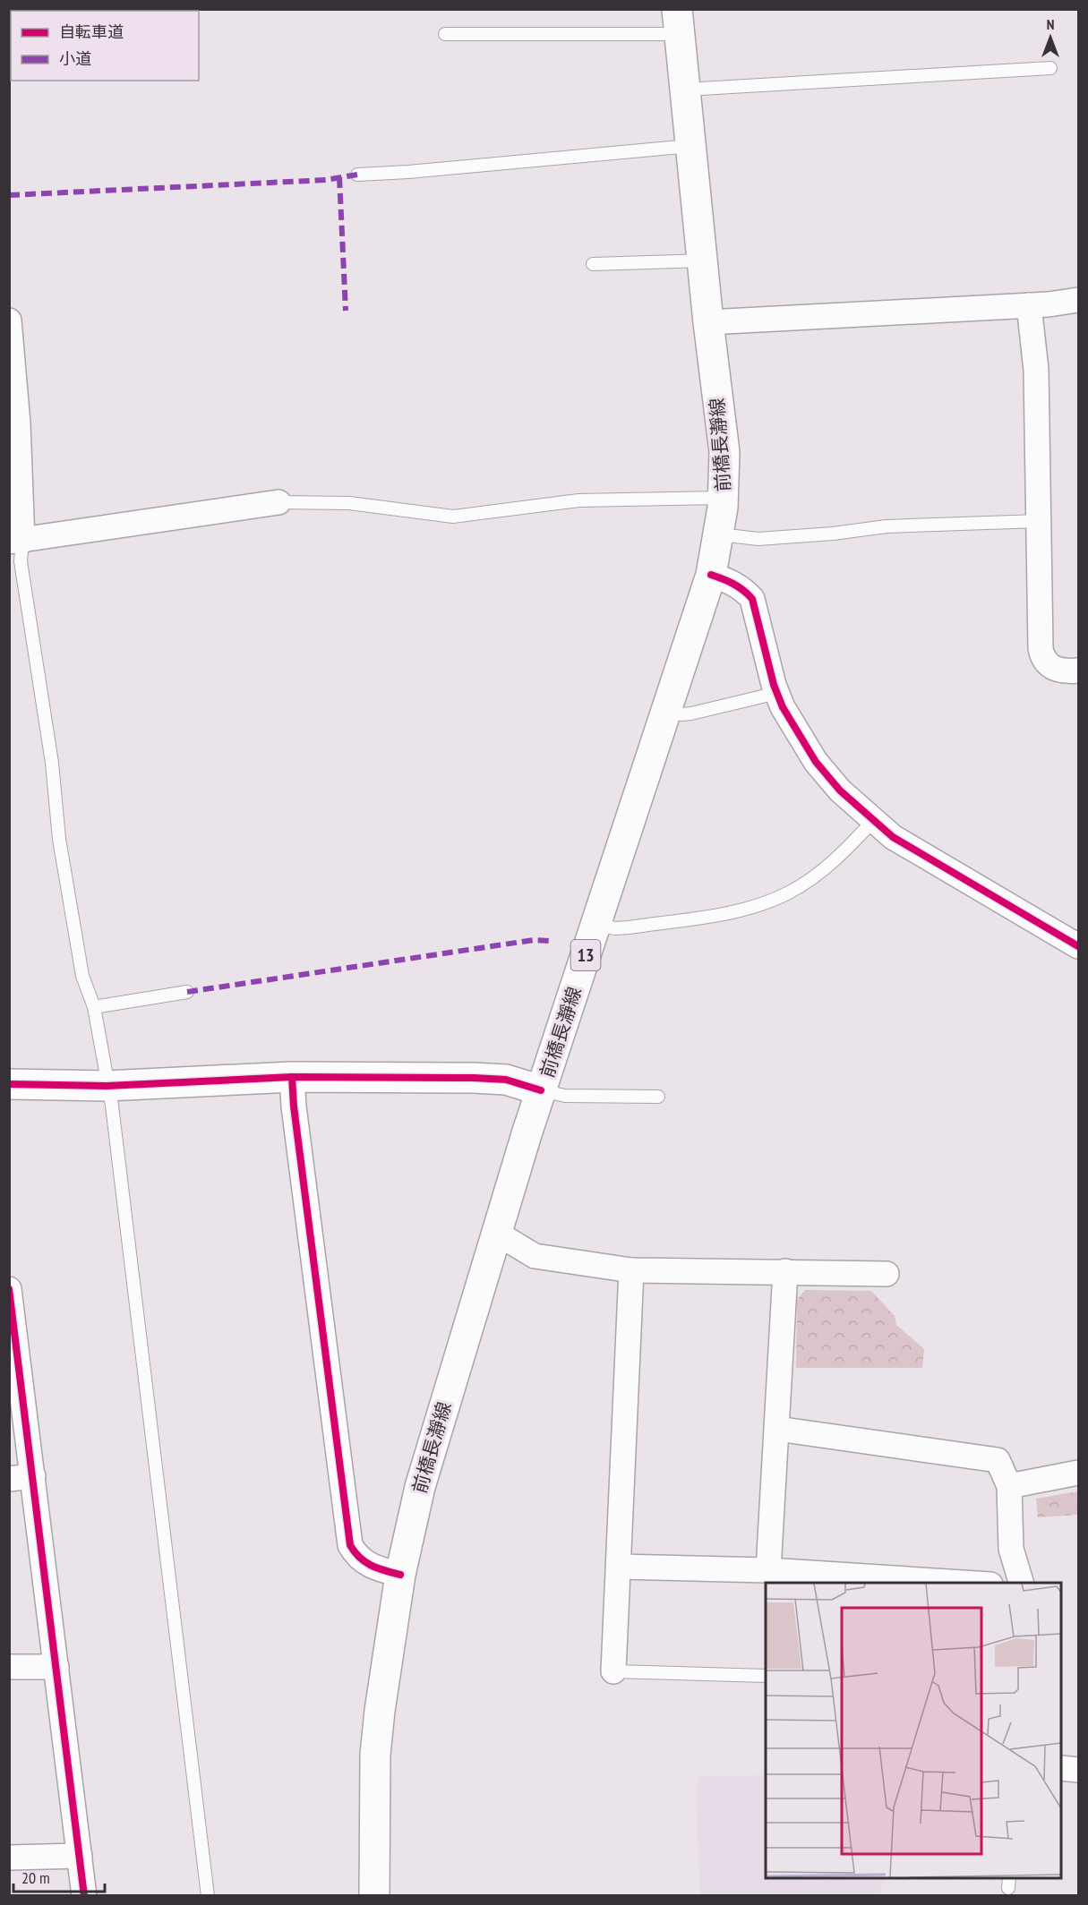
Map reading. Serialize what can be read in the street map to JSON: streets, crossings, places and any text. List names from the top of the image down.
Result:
{
  "streets": {
    "main road": ["前橋長瀞線", "13"]
  },
  "legend": ["自転車道", "小道"],
  "scale_bar": "20 m",
  "north": "top"
}
